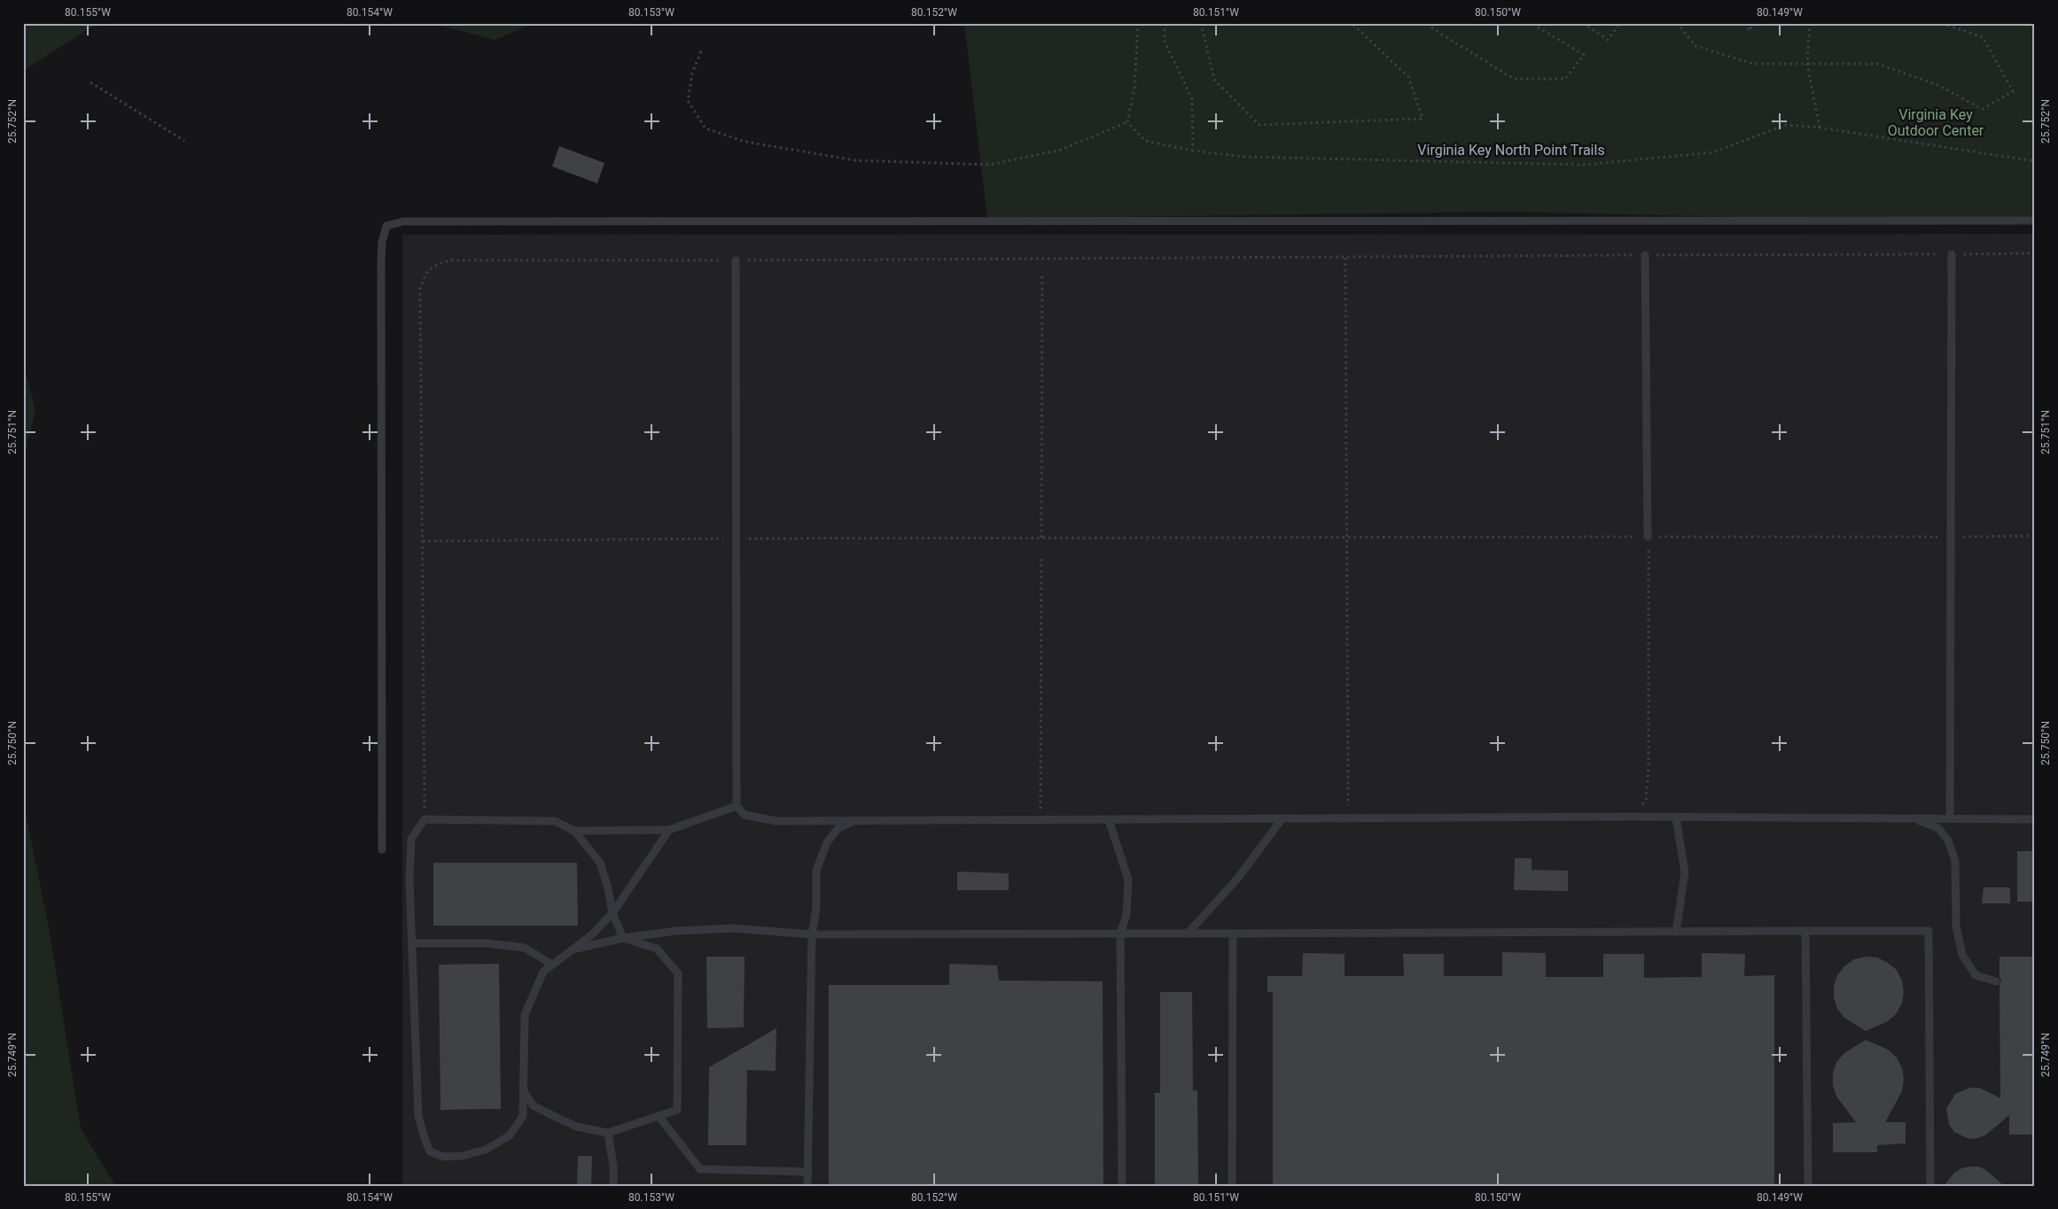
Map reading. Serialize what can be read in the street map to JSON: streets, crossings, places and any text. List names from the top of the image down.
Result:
{
  "streets": {
    "path": ["Virginia Key North Point Trails"]
  },
  "parks": ["Virginia Key Outdoor Center"],
  "coordinates": [
    "80.155°W",
    "80.154°W",
    "80.153°W",
    "80.152°W",
    "80.151°W",
    "80.150°W",
    "80.149°W",
    "25.752°N",
    "25.751°N",
    "25.750°N",
    "25.749°N"
  ]
}
